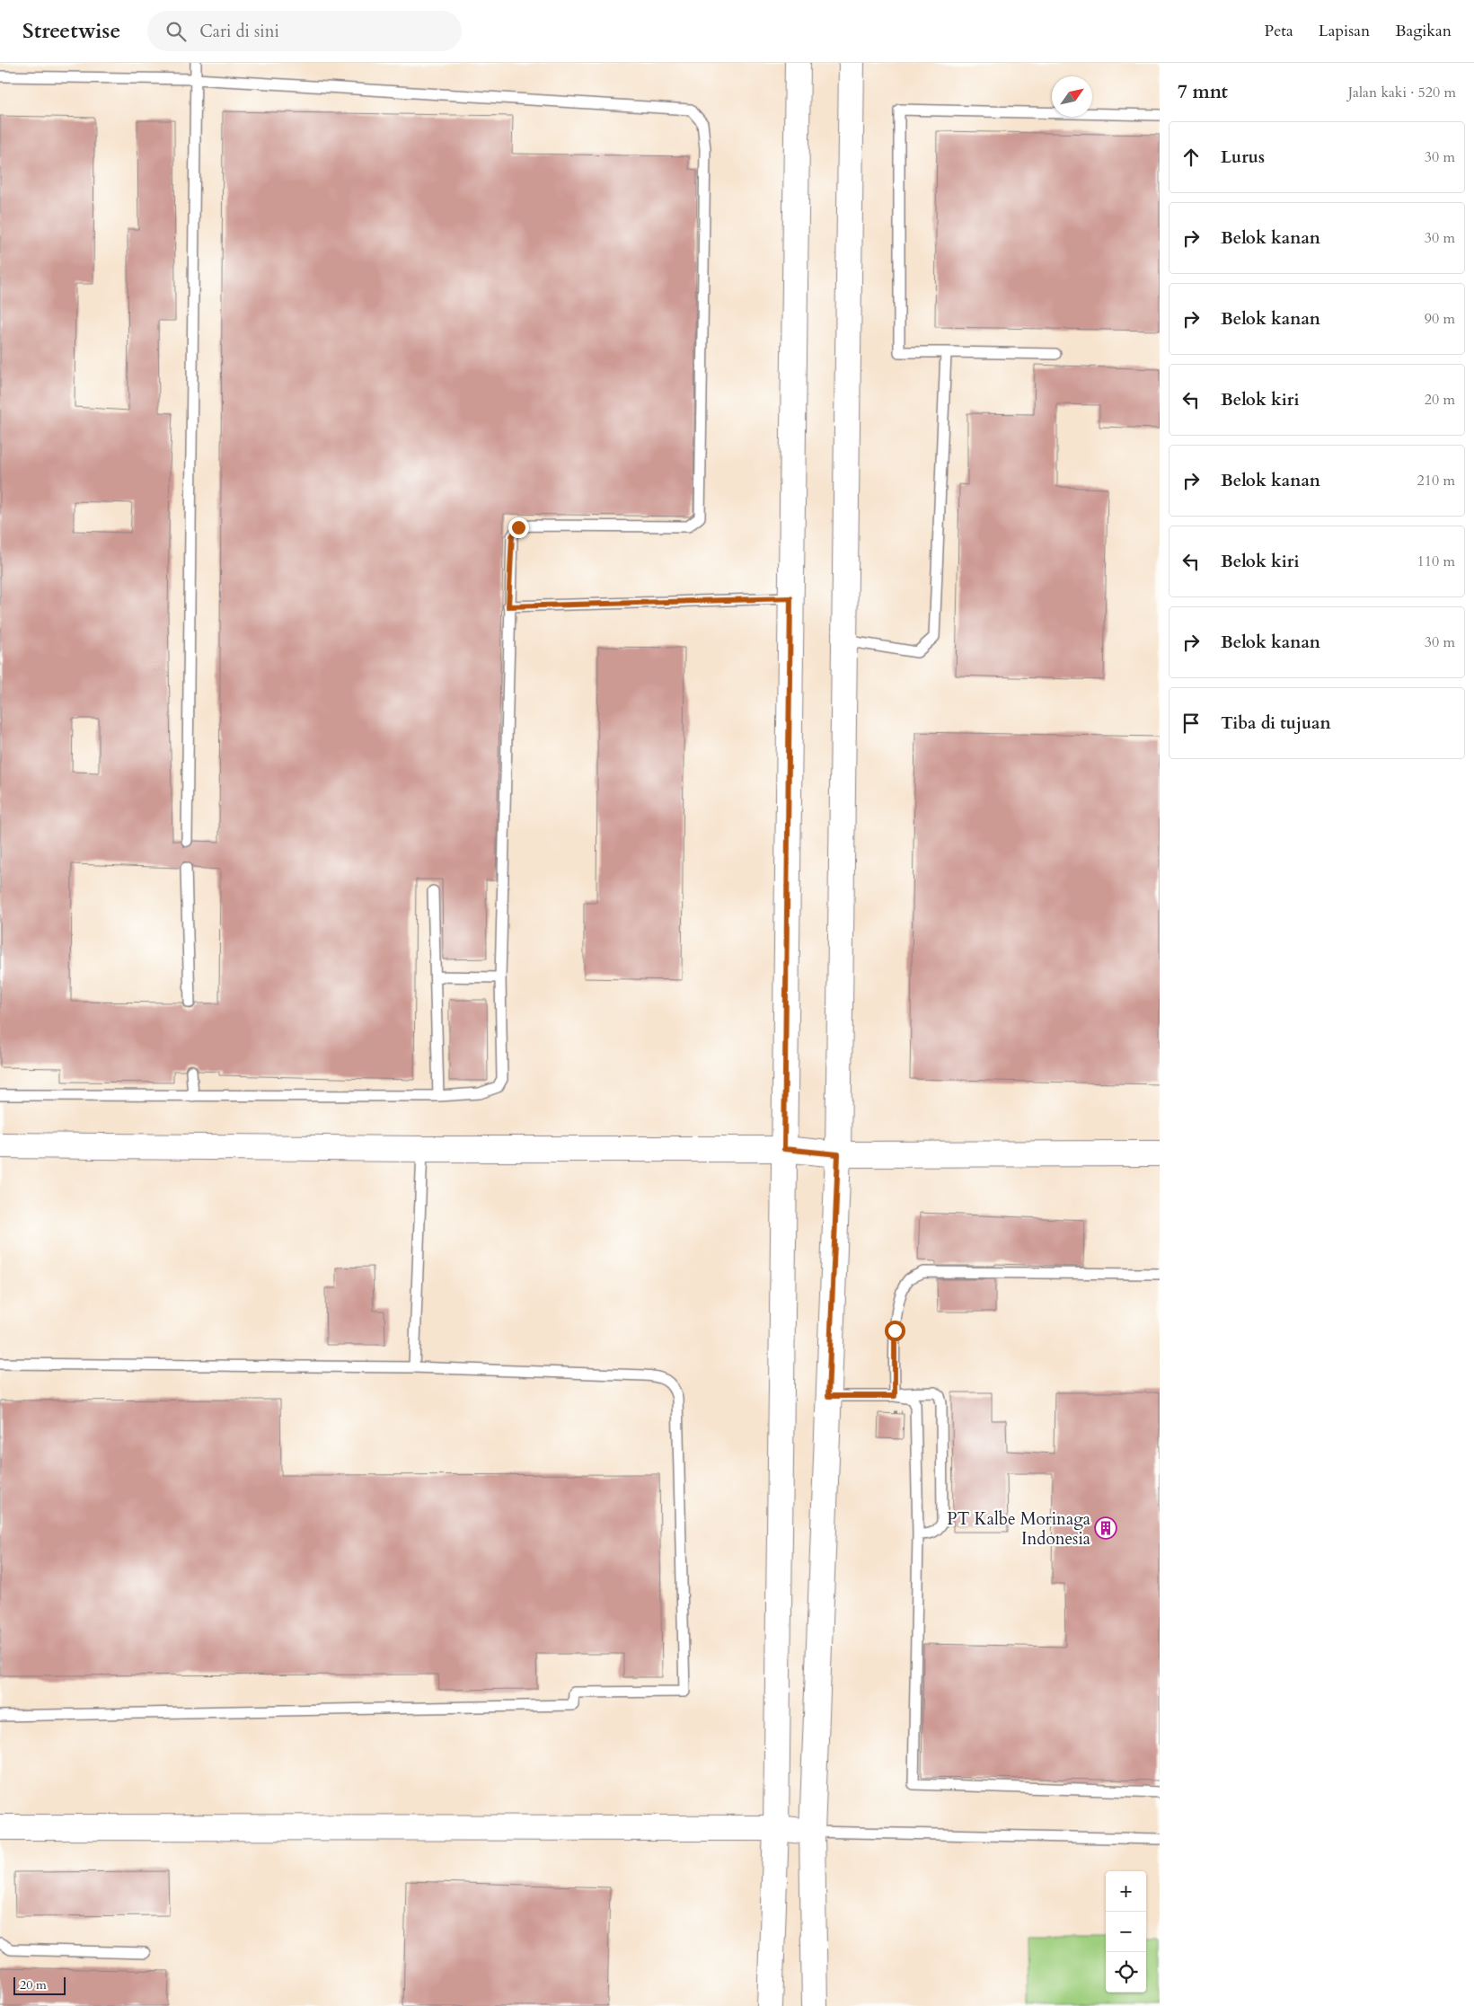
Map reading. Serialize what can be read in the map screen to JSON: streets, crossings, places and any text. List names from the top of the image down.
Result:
{
  "places": {
    "building": ["PT Kalbe Morinaga Indonesia"]
  },
  "scale_bar": "20 m",
  "north": "top right",
  "page": {
    "header": "Streetwise",
    "search": "Cari di sini",
    "nav": ["Peta", "Lapisan", "Bagikan"],
    "heading": ["7 mnt", "Jalan kaki · 520 m"],
    "list": [
      ["Lurus", "30 m"],
      ["Belok kanan", "30 m"],
      ["Belok kanan", "90 m"],
      ["Belok kiri", "20 m"],
      ["Belok kanan", "210 m"],
      ["Belok kiri", "110 m"],
      ["Belok kanan", "30 m"],
      "Tiba di tujuan"
    ],
    "map_buttons": ["+", "−"],
    "scale": "20 m"
  }
}
